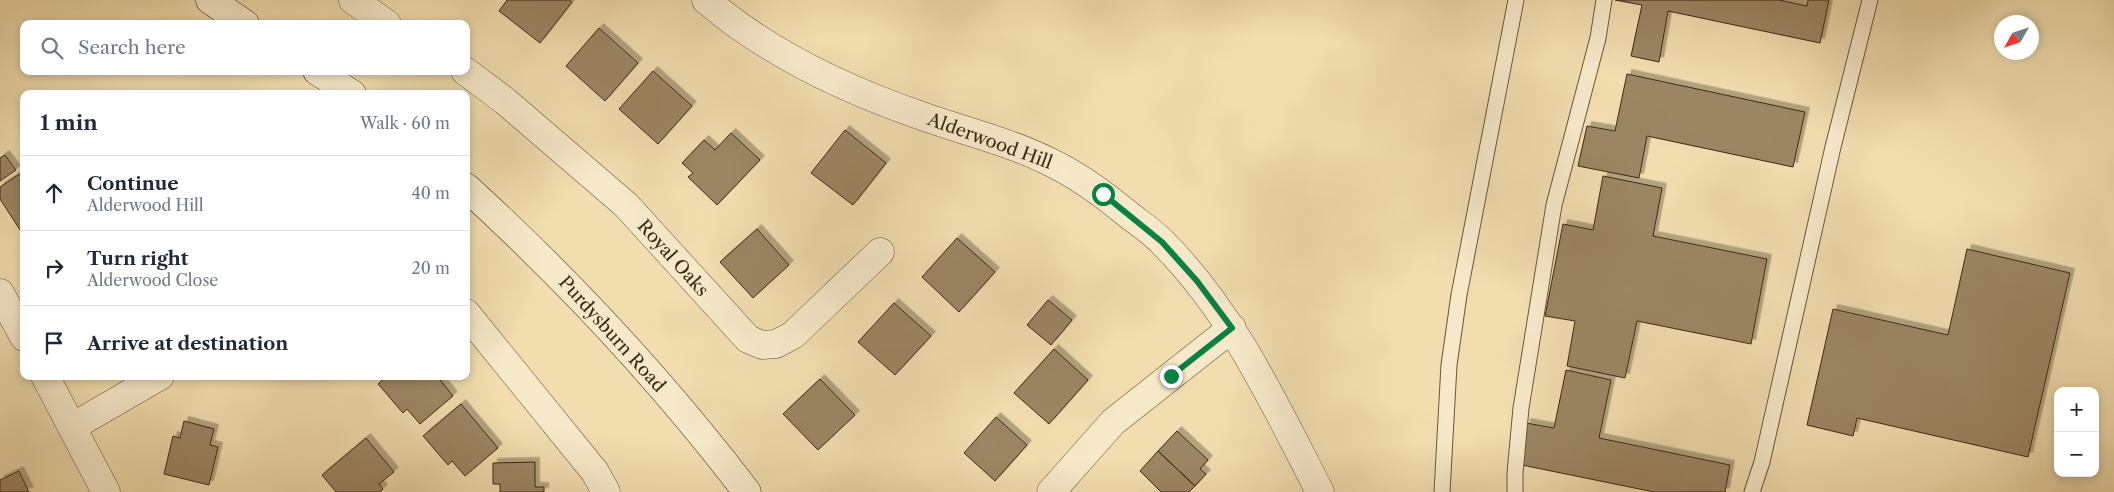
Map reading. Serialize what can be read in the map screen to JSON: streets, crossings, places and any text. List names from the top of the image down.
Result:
{
  "streets": {
    "street": ["Alderwood Hill", "Royal Oaks", "Purdysburn Road"]
  },
  "north": "bottom left",
  "page": {
    "search": "Search here",
    "heading": ["1 min", "Walk · 60 m"],
    "list": [
      ["Continue", "Alderwood Hill", "40 m"],
      ["Turn right", "Alderwood Close", "20 m"],
      "Arrive at destination"
    ],
    "map_buttons": ["+", "−"]
  }
}
